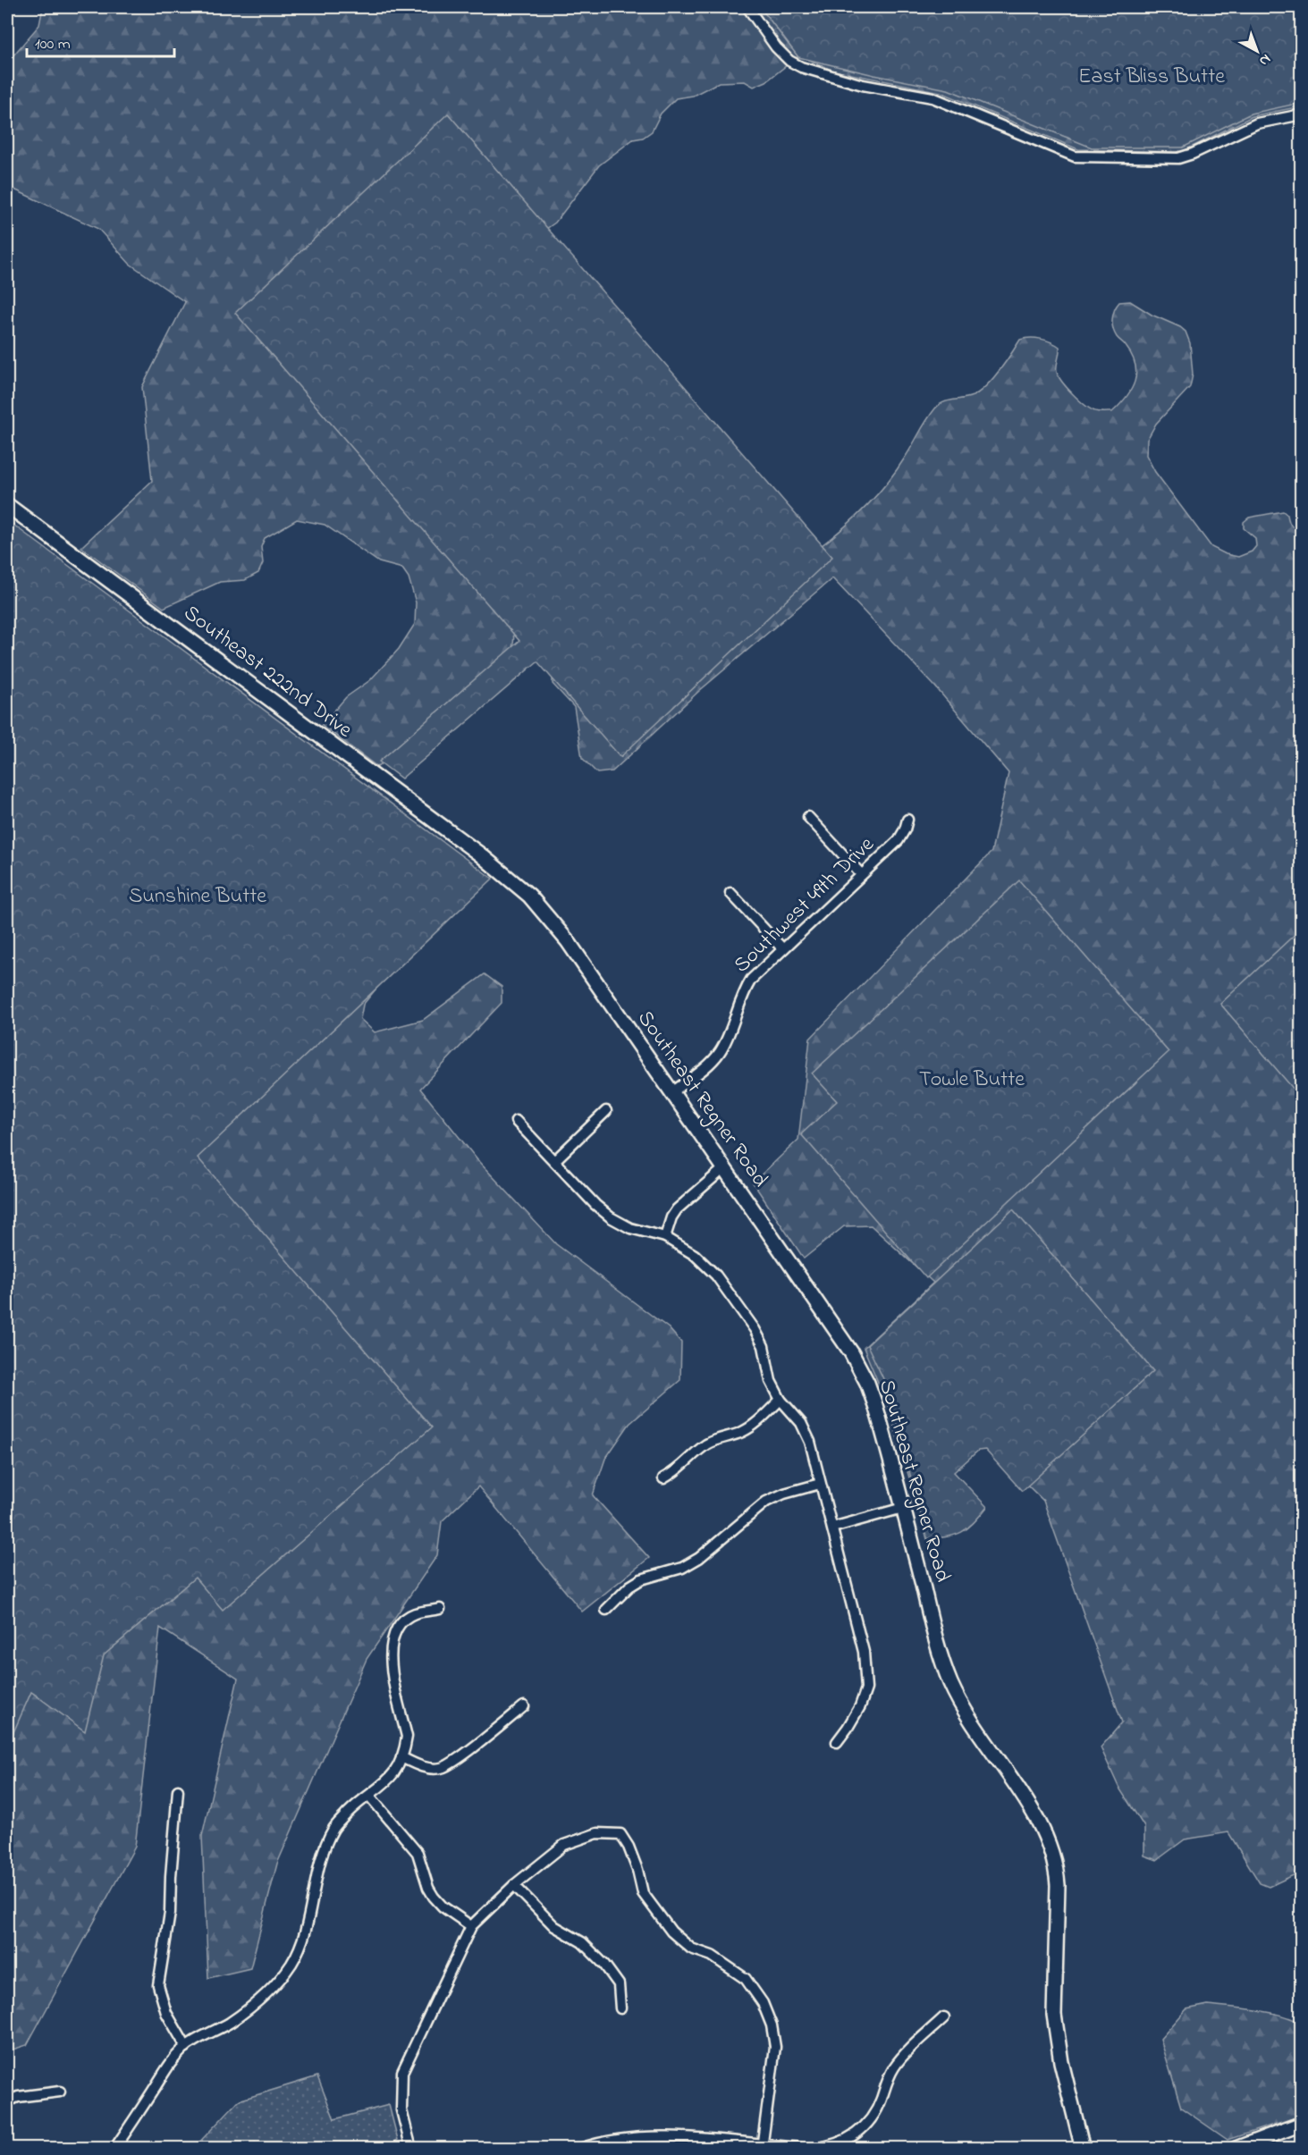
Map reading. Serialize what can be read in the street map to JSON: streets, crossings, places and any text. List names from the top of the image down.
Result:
{
  "streets": {
    "main road": ["Southeast 222nd Drive", "Southeast Regner Road"],
    "street": ["Southwest 49th Drive"]
  },
  "crossings": [
    ["Southeast 222nd Drive", "Southeast Regner Road"],
    ["Southwest 49th Drive", "Southeast Regner Road"]
  ],
  "parks": ["East Bliss Butte", "Sunshine Butte", "Towle Butte"],
  "scale_bar": "100 m",
  "north": "bottom right"
}
